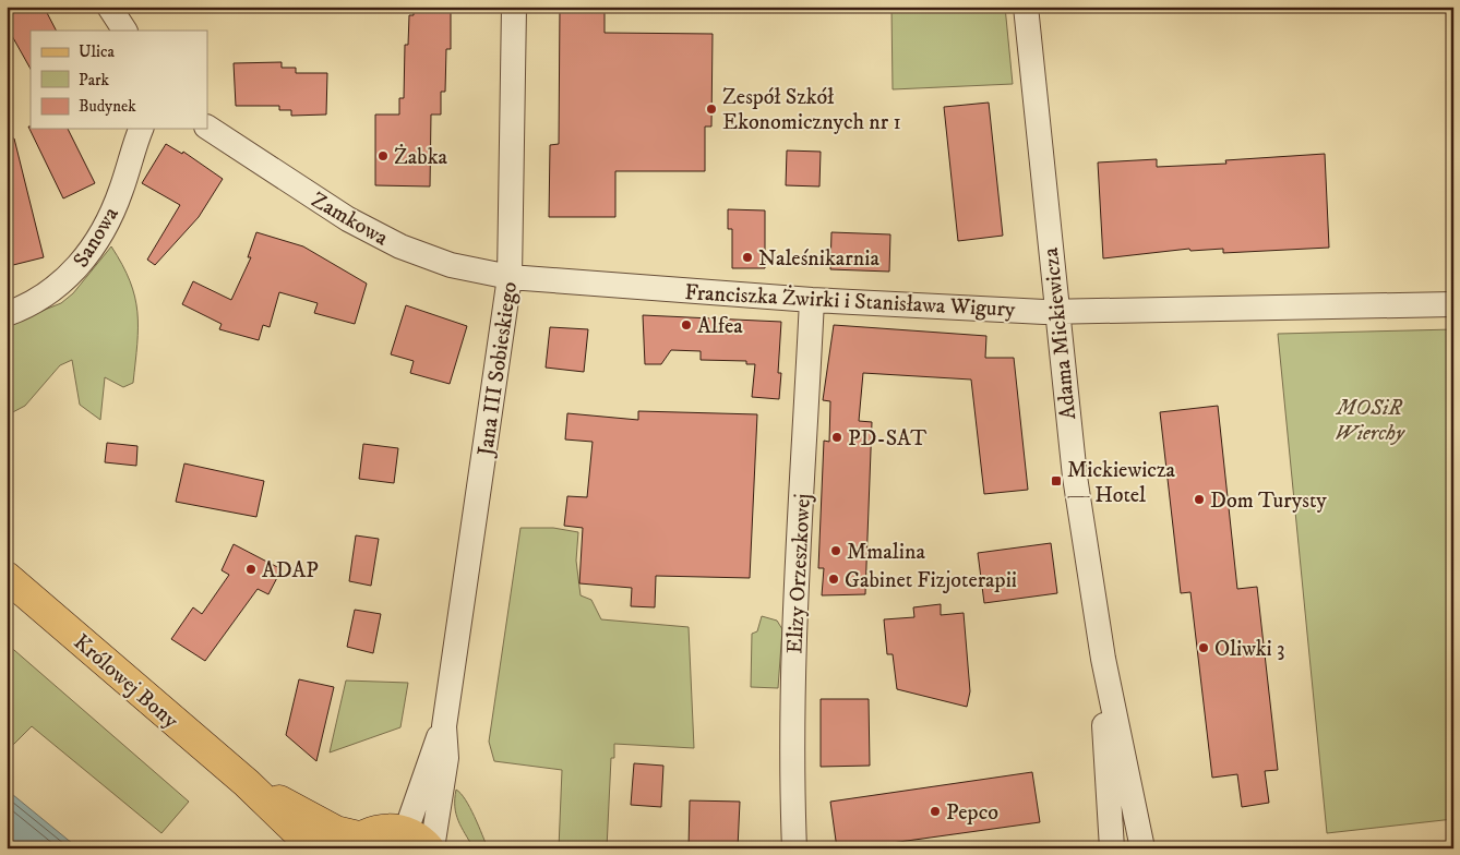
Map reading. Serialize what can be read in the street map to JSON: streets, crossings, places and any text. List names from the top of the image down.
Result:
{
  "streets": {
    "main road": ["Królowej Bony"],
    "street": [
      "Zamkowa",
      "Sanowa",
      "Franciszka Żwirki i Stanisława Wigury",
      "Adama Mickiewicza",
      "Jana III Sobieskiego",
      "Elizy Orzeszkowej"
    ]
  },
  "crossings": [
    ["Zamkowa", "Franciszka Żwirki i Stanisława Wigury"],
    ["Zamkowa", "Jana III Sobieskiego"],
    ["Franciszka Żwirki i Stanisława Wigury", "Adama Mickiewicza"],
    ["Franciszka Żwirki i Stanisława Wigury", "Jana III Sobieskiego"],
    ["Franciszka Żwirki i Stanisława Wigury", "Elizy Orzeszkowej"]
  ],
  "parks": ["MOSiR Wierchy"],
  "places": {
    "other": [
      "Zespół Szkół Ekonomicznych nr 1",
      "Żabka",
      "Naleśnikarnia",
      "Alfea",
      "PD-SAT",
      "Dom Turysty",
      "Mmalina",
      "ADAP",
      "Gabinet Fizjoterapii",
      "Oliwki 3",
      "Pepco"
    ],
    "transit": ["Mickiewicza — Hotel"]
  },
  "legend": ["Ulica", "Park", "Budynek"]
}
